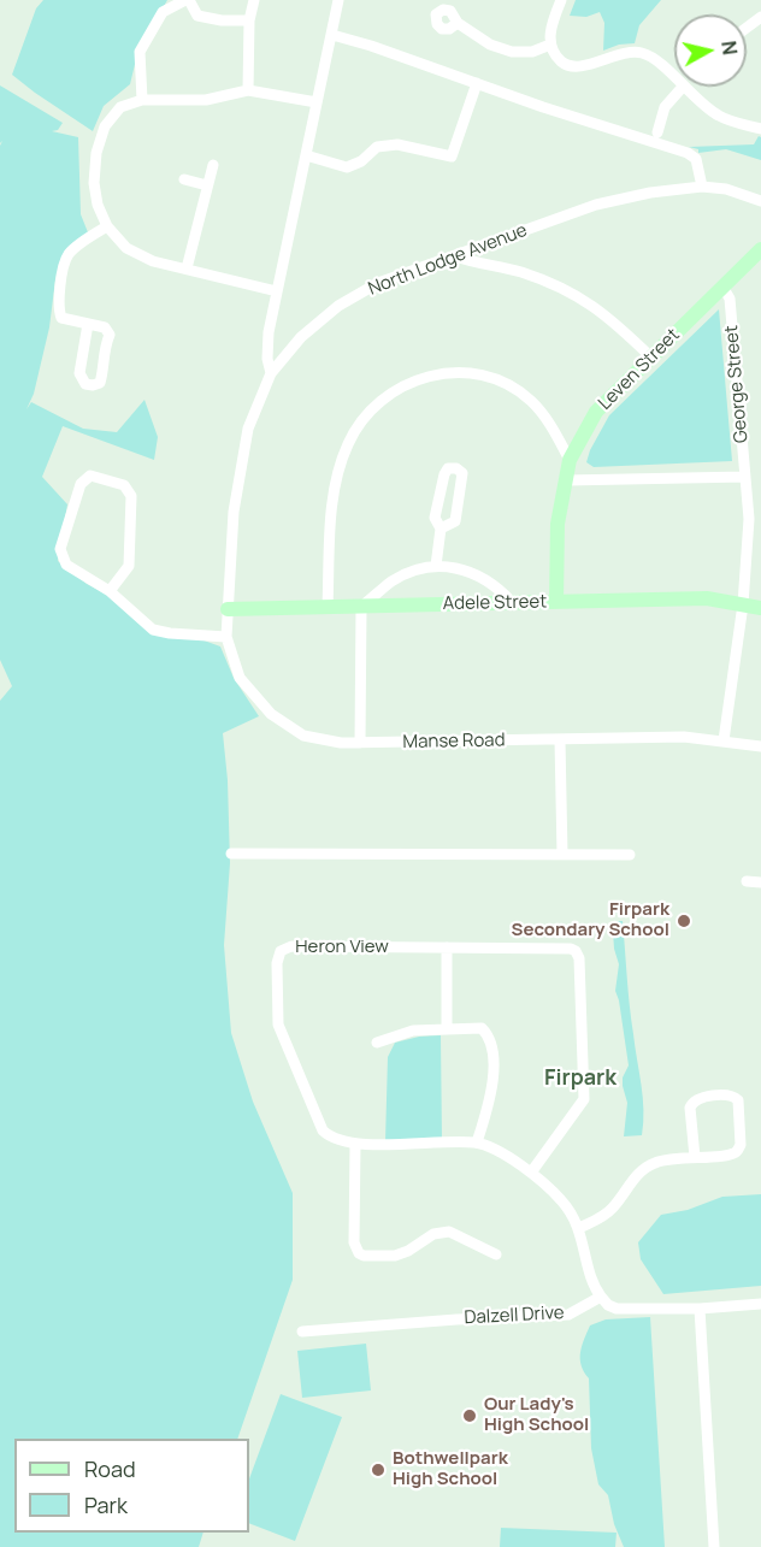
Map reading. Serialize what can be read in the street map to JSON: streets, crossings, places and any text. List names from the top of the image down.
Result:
{
  "streets": {
    "street": [
      "North Lodge Avenue",
      "Leven Street",
      "George Street",
      "Adele Street",
      "Manse Road",
      "Heron View",
      "Dalzell Drive"
    ]
  },
  "crossings": [
    ["North Lodge Avenue", "Adele Street"],
    ["North Lodge Avenue", "Manse Road"],
    ["Leven Street", "George Street"],
    ["Leven Street", "Adele Street"],
    ["George Street", "Adele Street"],
    ["George Street", "Manse Road"],
    ["Adele Street", "Manse Road"],
    ["Heron View", "Dalzell Drive"]
  ],
  "districts": ["Firpark"],
  "places": ["Firpark Secondary School", "Our Lady's High School", "Bothwellpark High School"],
  "legend": ["Road", "Park"],
  "north": "right"
}
